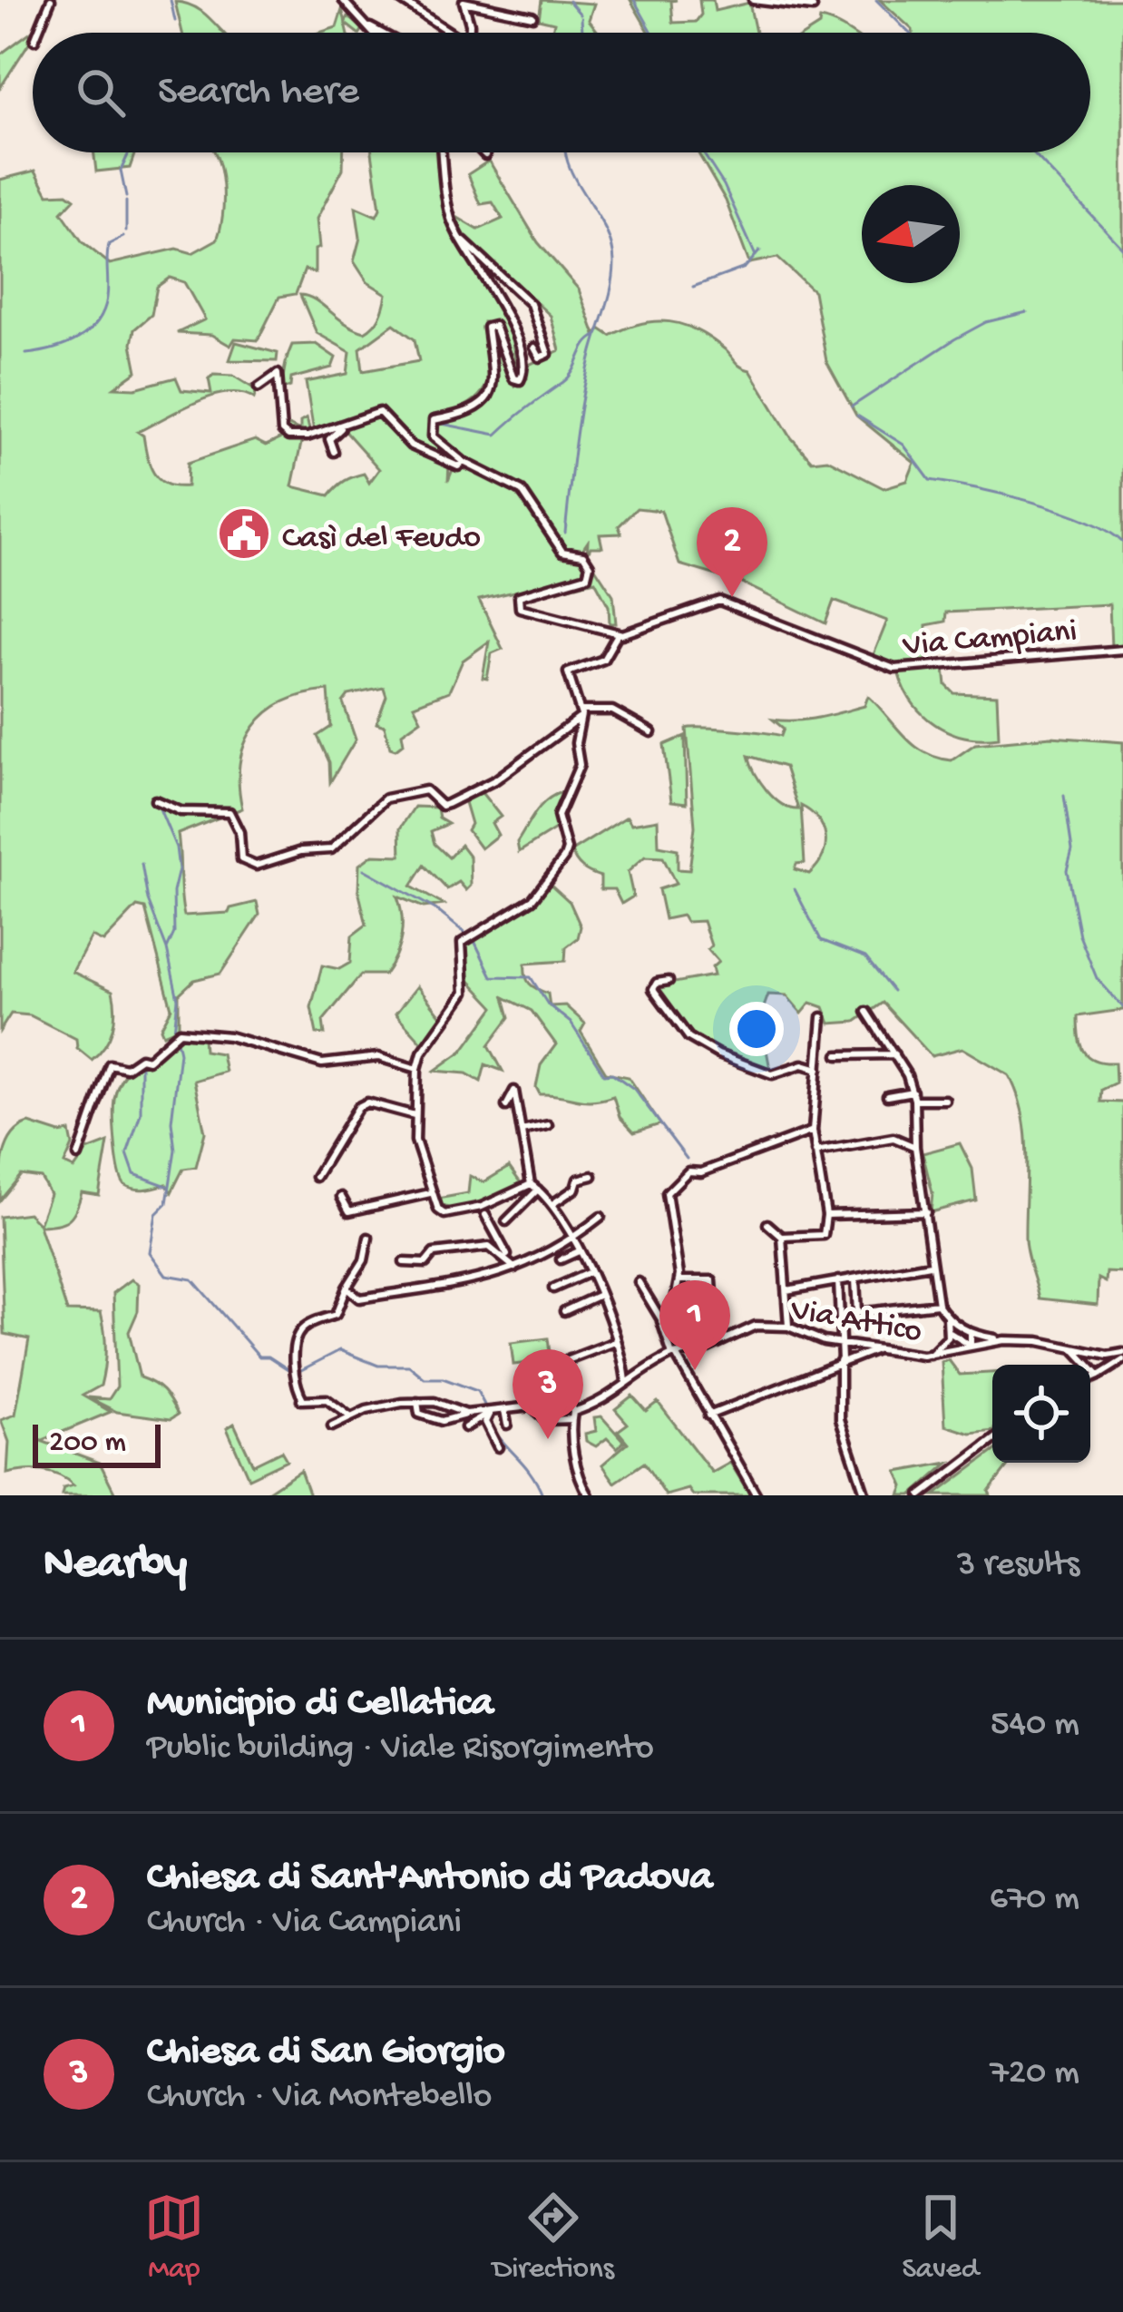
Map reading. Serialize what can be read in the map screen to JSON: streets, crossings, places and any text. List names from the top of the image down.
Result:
{
  "streets": {
    "street": ["Via Campiani", "Via Attico"]
  },
  "places": {
    "public building": ["Casì del Feudo"]
  },
  "scale_bar": "200 m",
  "north": "left",
  "page": {
    "search": "Search here",
    "pins": ["2", "1", "3"],
    "scale": "200 m",
    "heading": ["Nearby", "3 results"],
    "list": [
      {
        "mark": "1",
        "name": "Municipio di Cellatica",
        "note": "Public building · Viale Risorgimento",
        "value": "540 m"
      },
      {
        "mark": "2",
        "name": "Chiesa di Sant'Antonio di Padova",
        "note": "Church · Via Campiani",
        "value": "670 m"
      },
      {
        "mark": "3",
        "name": "Chiesa di San Giorgio",
        "note": "Church · Via Montebello",
        "value": "720 m"
      }
    ],
    "nav": ["Map", "Directions", "Saved"]
  }
}
